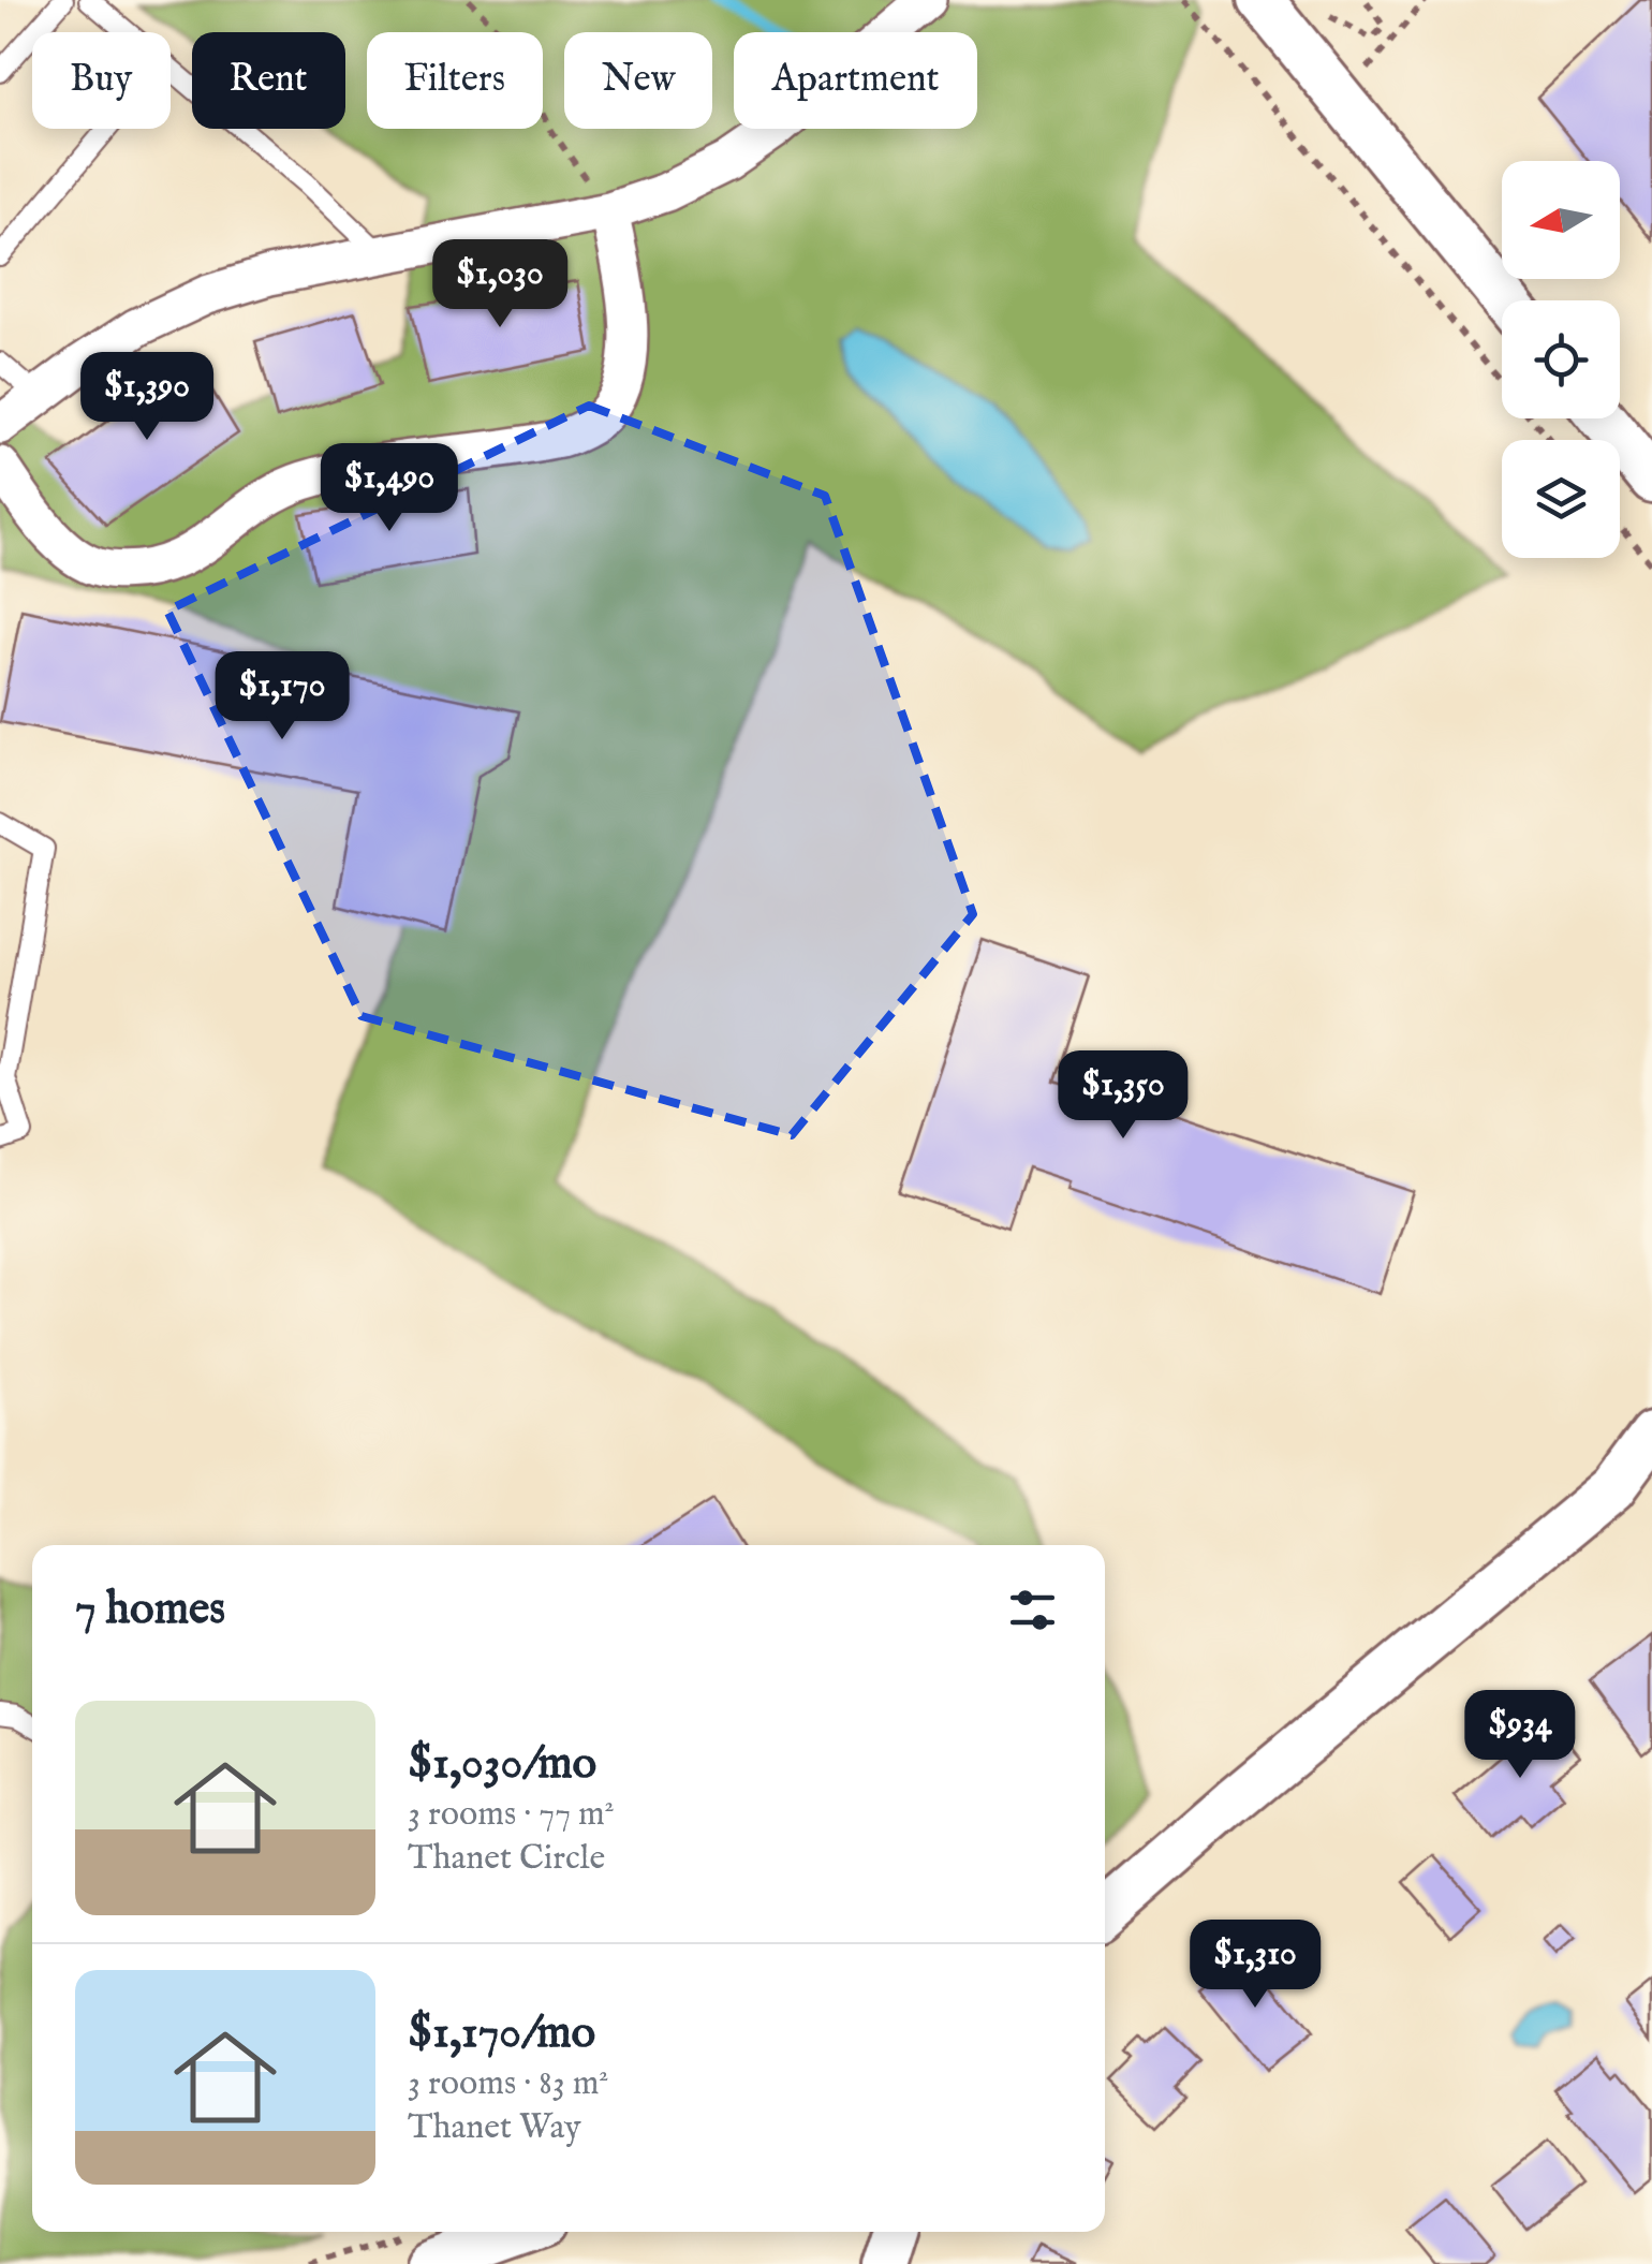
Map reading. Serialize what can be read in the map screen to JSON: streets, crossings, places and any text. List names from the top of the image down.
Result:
{
  "north": "left",
  "page": {
    "chip": [
      "Buy",
      "Rent",
      "Filters",
      "New",
      "Apartment"
    ],
    "price": [
      "$1,030",
      "$1,390",
      "$1,490",
      "$1,170",
      "$1,350",
      "$934",
      "$1,310"
    ],
    "heading": "7 homes",
    "list": [
      {
        "name": "$1,030/mo",
        "note": "3 rooms · 77 m² · Thanet Circle"
      },
      {
        "name": "$1,170/mo",
        "note": "3 rooms · 83 m² · Thanet Way"
      }
    ]
  }
}
